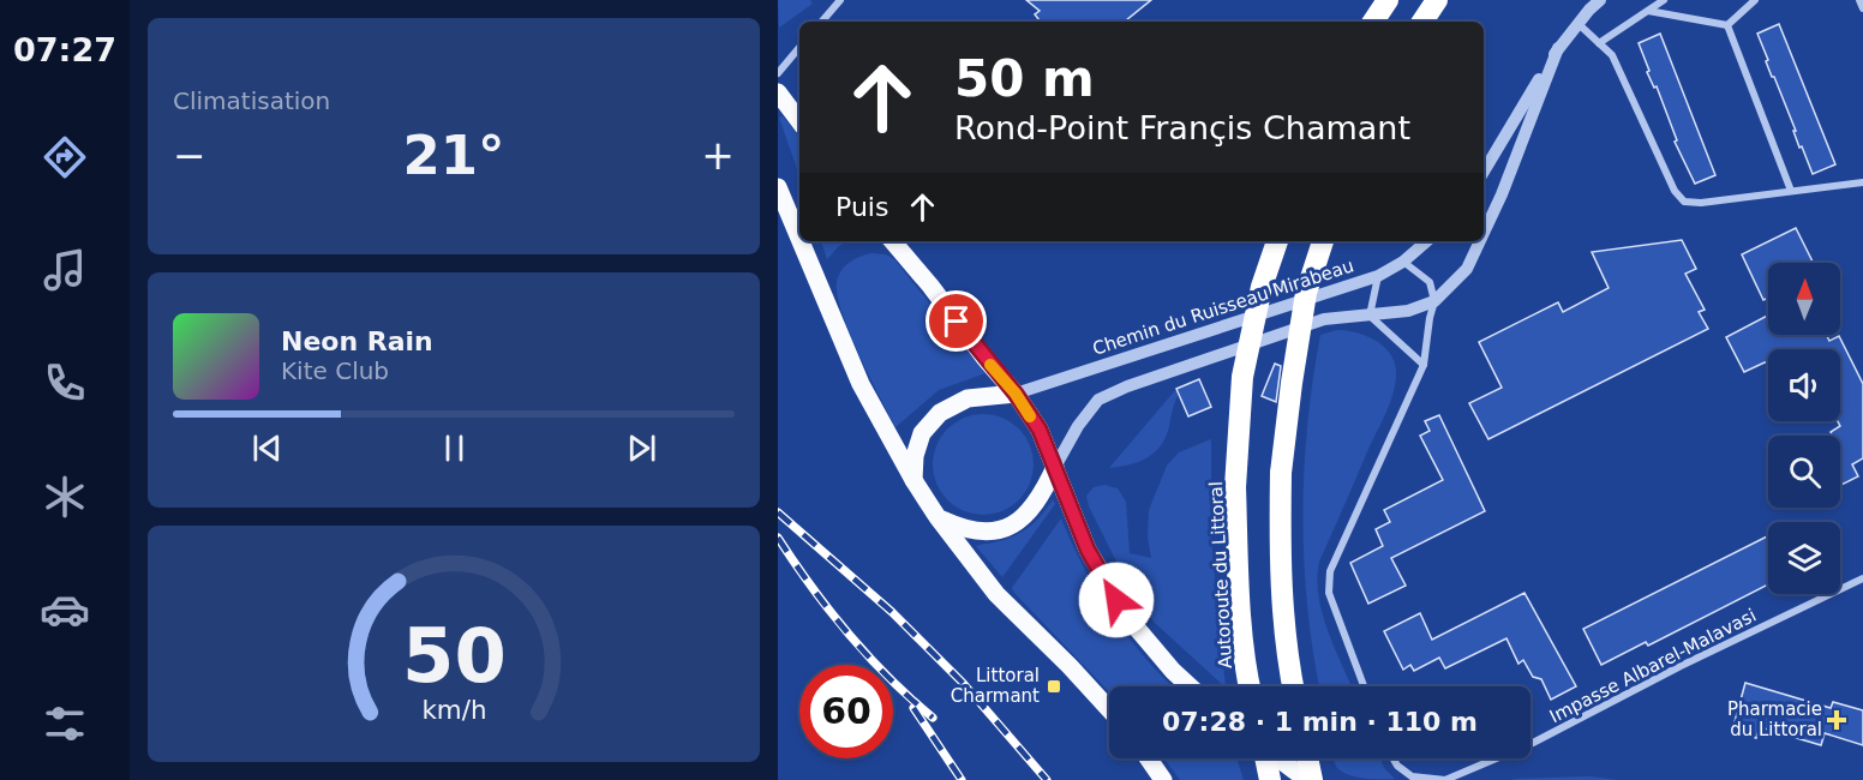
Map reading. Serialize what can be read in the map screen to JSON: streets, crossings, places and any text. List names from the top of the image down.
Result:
{
  "streets": {
    "highway": ["Autoroute du Littoral"],
    "street": ["Chemin du Ruisseau Mirabeau", "Impasse Albarel-Malavasi"]
  },
  "places": {
    "transit": ["Littoral Charmant"],
    "health": ["Pharmacie du Littoral"]
  },
  "north": "top",
  "page": {
    "tabs": "07:27",
    "tile": "Climatisation",
    "turn": ["50 m", "Rond-Point Françis Chamant"],
    "heat": ["−", "21°", "+"],
    "then": "Puis",
    "song": ["Neon Rain", "Kite Club"],
    "limit": "60",
    "trip": "07:28 · 1 min · 110 m",
    "gauge": ["50", "km/h"]
  }
}
